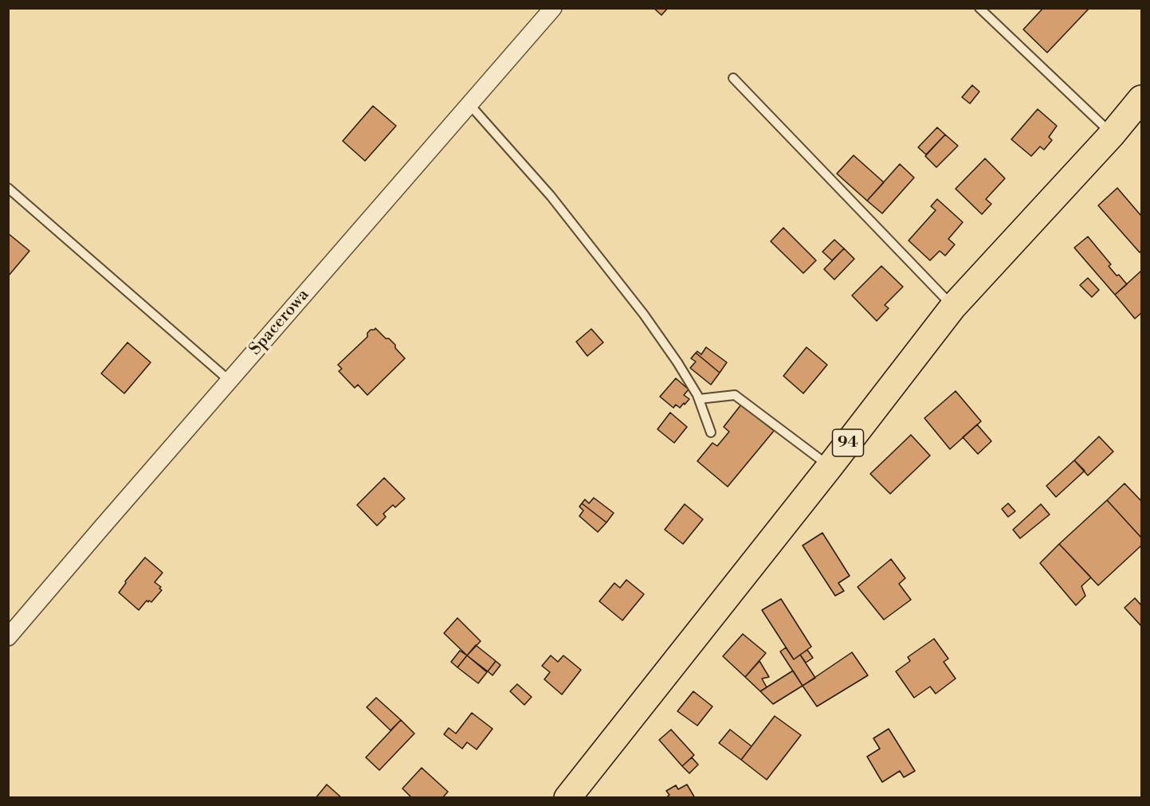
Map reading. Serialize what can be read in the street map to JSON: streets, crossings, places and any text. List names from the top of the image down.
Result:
{
  "streets": {
    "main road": ["94"],
    "street": ["Spacerowa"]
  }
}
